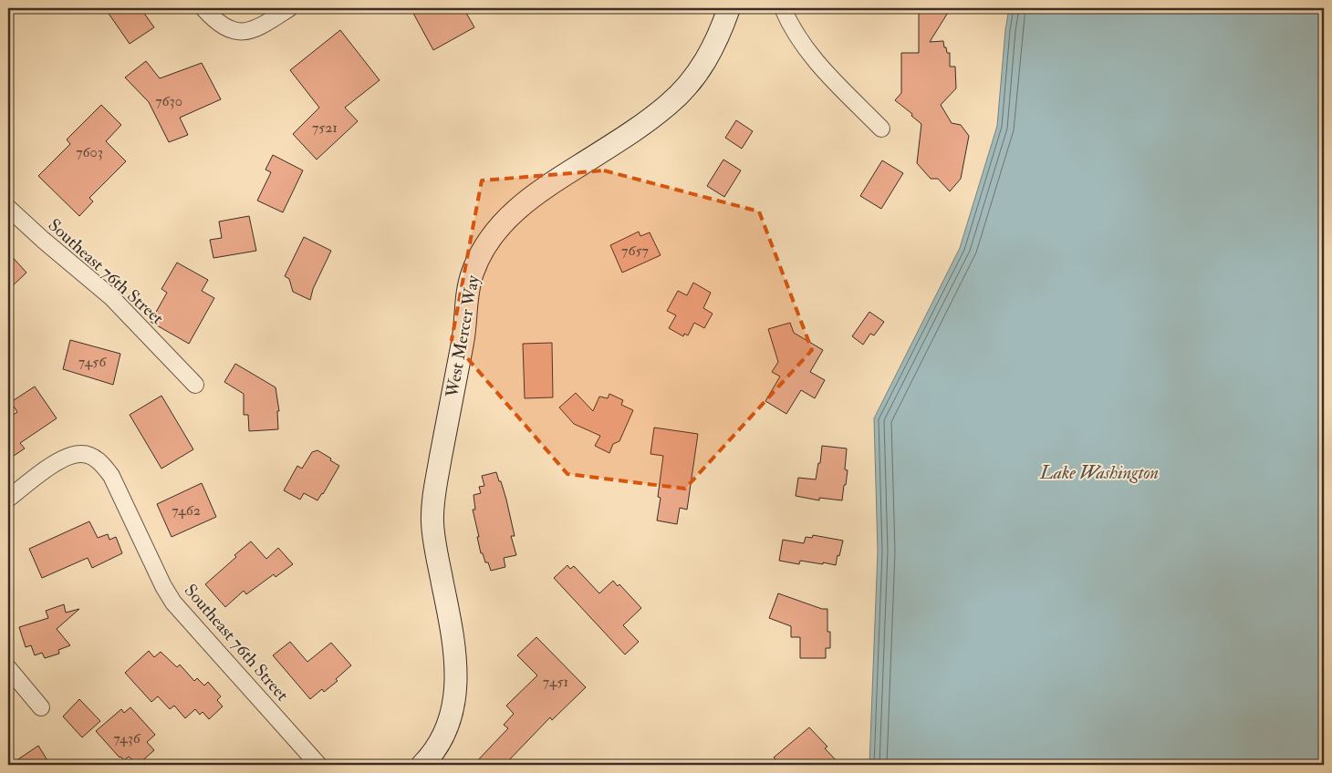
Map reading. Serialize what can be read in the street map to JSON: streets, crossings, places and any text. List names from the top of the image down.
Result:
{
  "streets": {
    "street": ["Southeast 76th Street", "West Mercer Way"]
  },
  "water": ["Lake Washington"],
  "house_numbers": [
    "7630",
    "7521",
    "7603",
    "7657",
    "7456",
    "7462",
    "7451",
    "7436"
  ]
}
